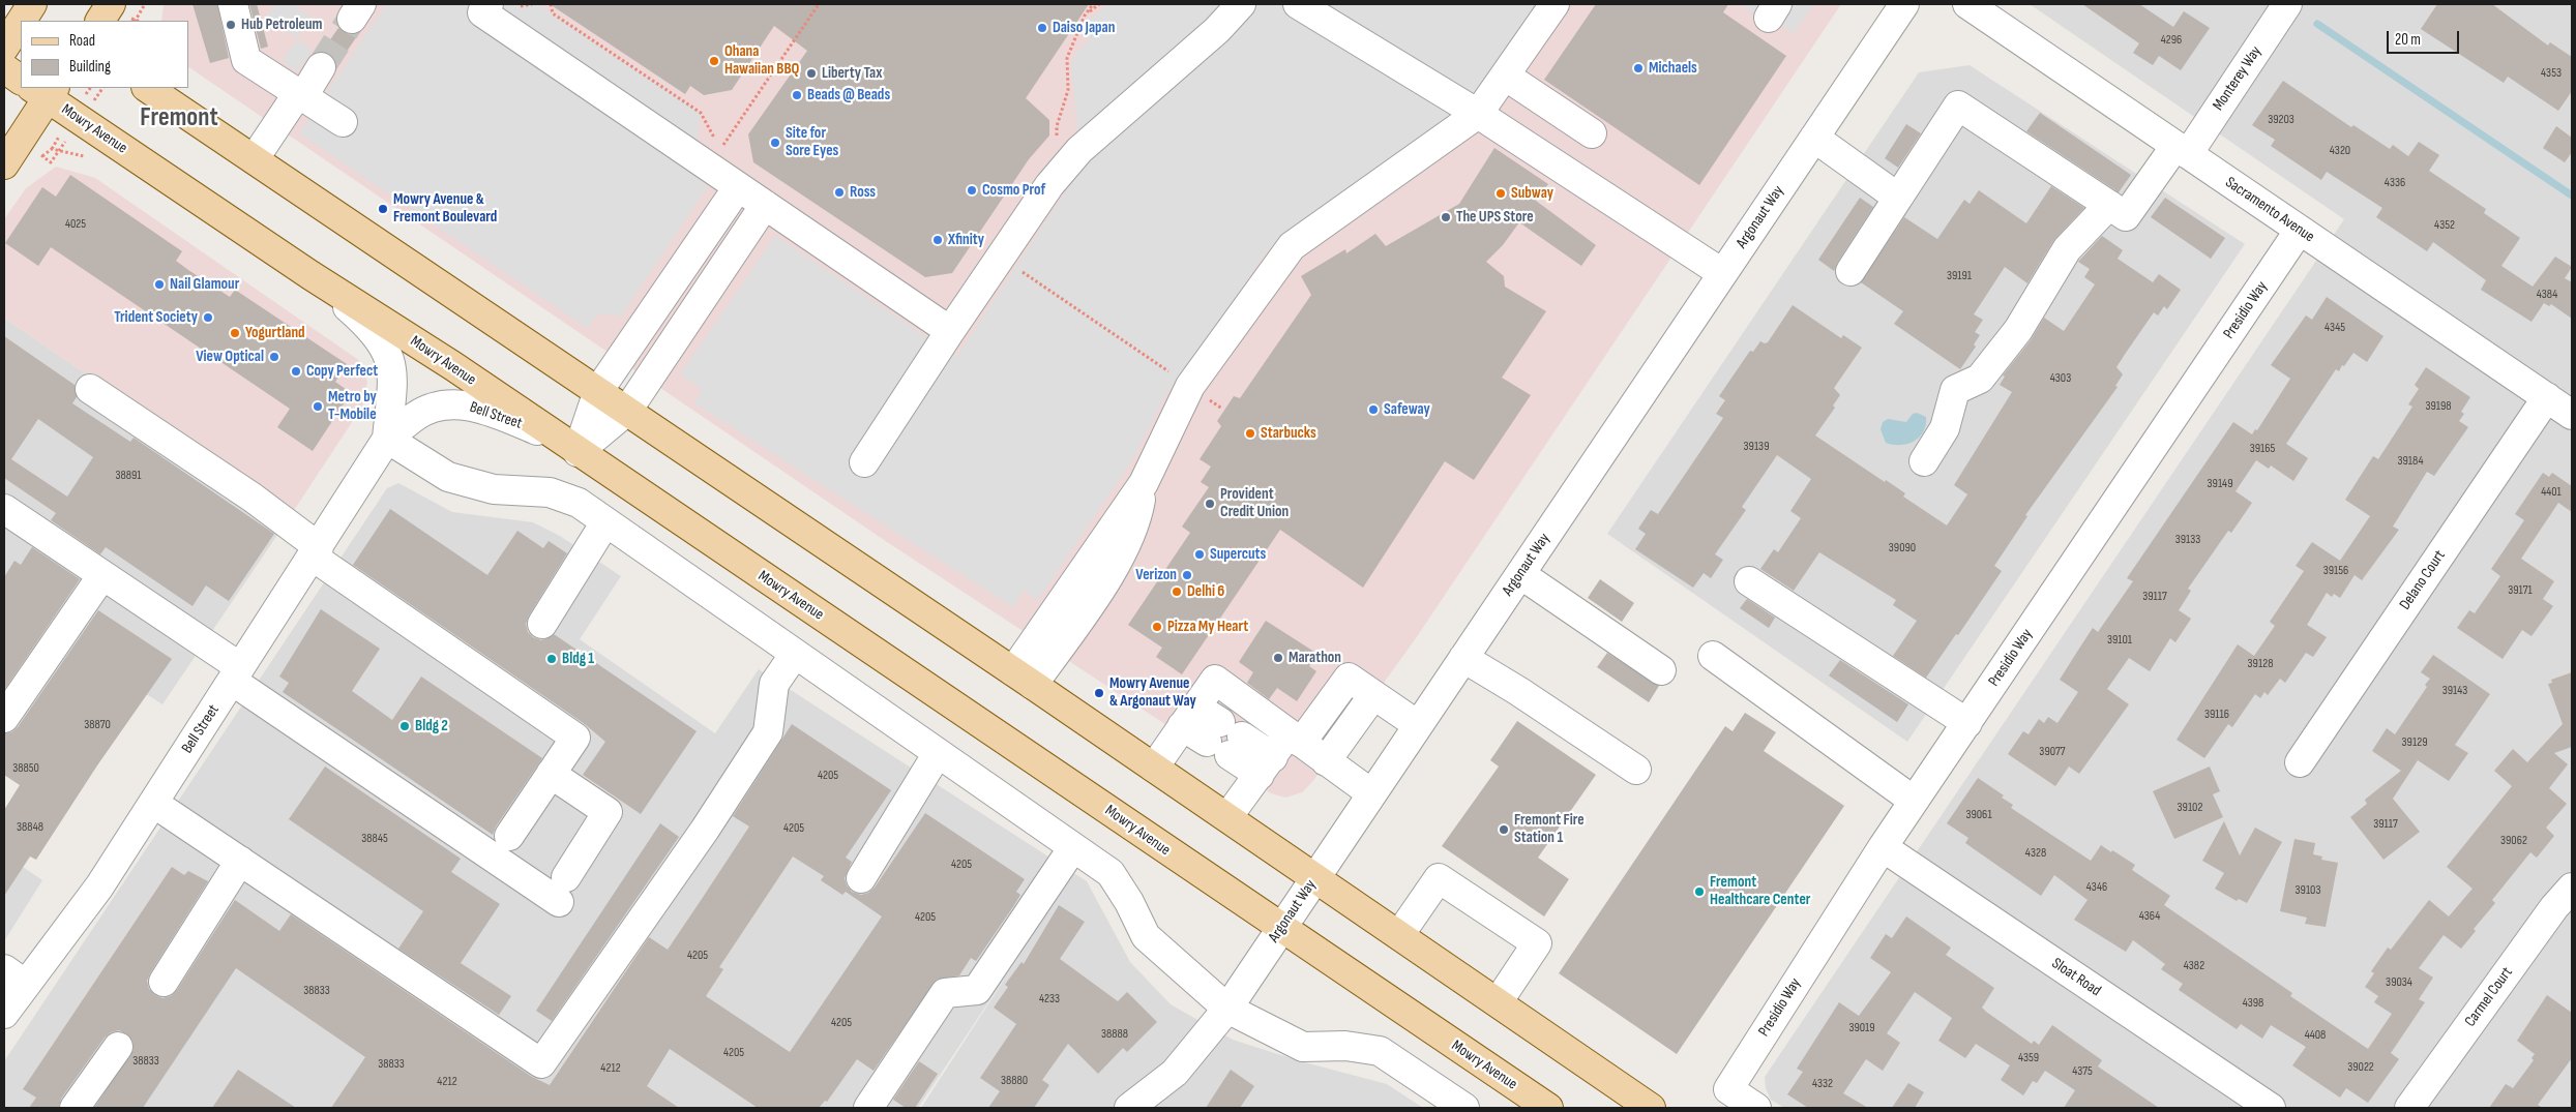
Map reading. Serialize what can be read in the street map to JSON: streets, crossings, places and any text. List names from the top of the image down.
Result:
{
  "streets": {
    "main road": ["Mowry Avenue"],
    "street": [
      "Monterey Way",
      "Sacramento Avenue",
      "Argonaut Way",
      "Presidio Way",
      "Bell Street",
      "Delano Court",
      "Sloat Road",
      "Carmel Court"
    ]
  },
  "crossings": [
    ["Monterey Way", "Sacramento Avenue"],
    ["Mowry Avenue", "Argonaut Way"],
    ["Mowry Avenue", "Bell Street"],
    ["Sacramento Avenue", "Presidio Way"],
    ["Sacramento Avenue", "Delano Court"],
    ["Presidio Way", "Sloat Road"]
  ],
  "districts": ["Fremont"],
  "places": [
    "Hub Petroleum",
    "Daiso Japan",
    "Ohana Hawaiian BBQ",
    "Michaels",
    "Liberty Tax",
    "Beads @ Beads",
    "Site for Sore Eyes",
    "Cosmo Prof",
    "Ross",
    "Subway",
    "Mowry Avenue & Fremont Boulevard",
    "The UPS Store",
    "Xfinity",
    "Nail Glamour",
    "Trident Society",
    "Yogurtland",
    "View Optical",
    "Copy Perfect",
    "Metro by T-Mobile",
    "Safeway",
    "Starbucks",
    "Provident Credit Union",
    "Supercuts",
    "Verizon",
    "Delhi 6",
    "Pizza My Heart",
    "Marathon",
    "Bldg 1",
    "Mowry Avenue & Argonaut Way",
    "Bldg 2",
    "Fremont Fire Station 1",
    "Fremont Healthcare Center"
  ],
  "house_numbers": [
    "4296",
    "4353",
    "39203",
    "4320",
    "4336",
    "4025",
    "4352",
    "39191",
    "4384",
    "4345",
    "4303",
    "39198",
    "39139",
    "39165",
    "39184",
    "38891",
    "39149",
    "4401",
    "39133",
    "39090",
    "39156",
    "39171",
    "39117",
    "39101",
    "39128",
    "39143",
    "39116",
    "38870",
    "39129",
    "39077",
    "38850",
    "4205",
    "39102",
    "39061",
    "39117",
    "38848",
    "4205",
    "38845",
    "39062",
    "4328",
    "4205",
    "4346",
    "39103",
    "4364",
    "4205",
    "4205",
    "4382",
    "39034",
    "38833",
    "4233",
    "4398",
    "4205",
    "39019",
    "38888",
    "4408",
    "4205",
    "4359",
    "38833",
    "38833",
    "39022",
    "4212",
    "4375",
    "38880",
    "4212",
    "4332"
  ],
  "legend": ["Road", "Building"],
  "scale_bar": "20 m"
}
